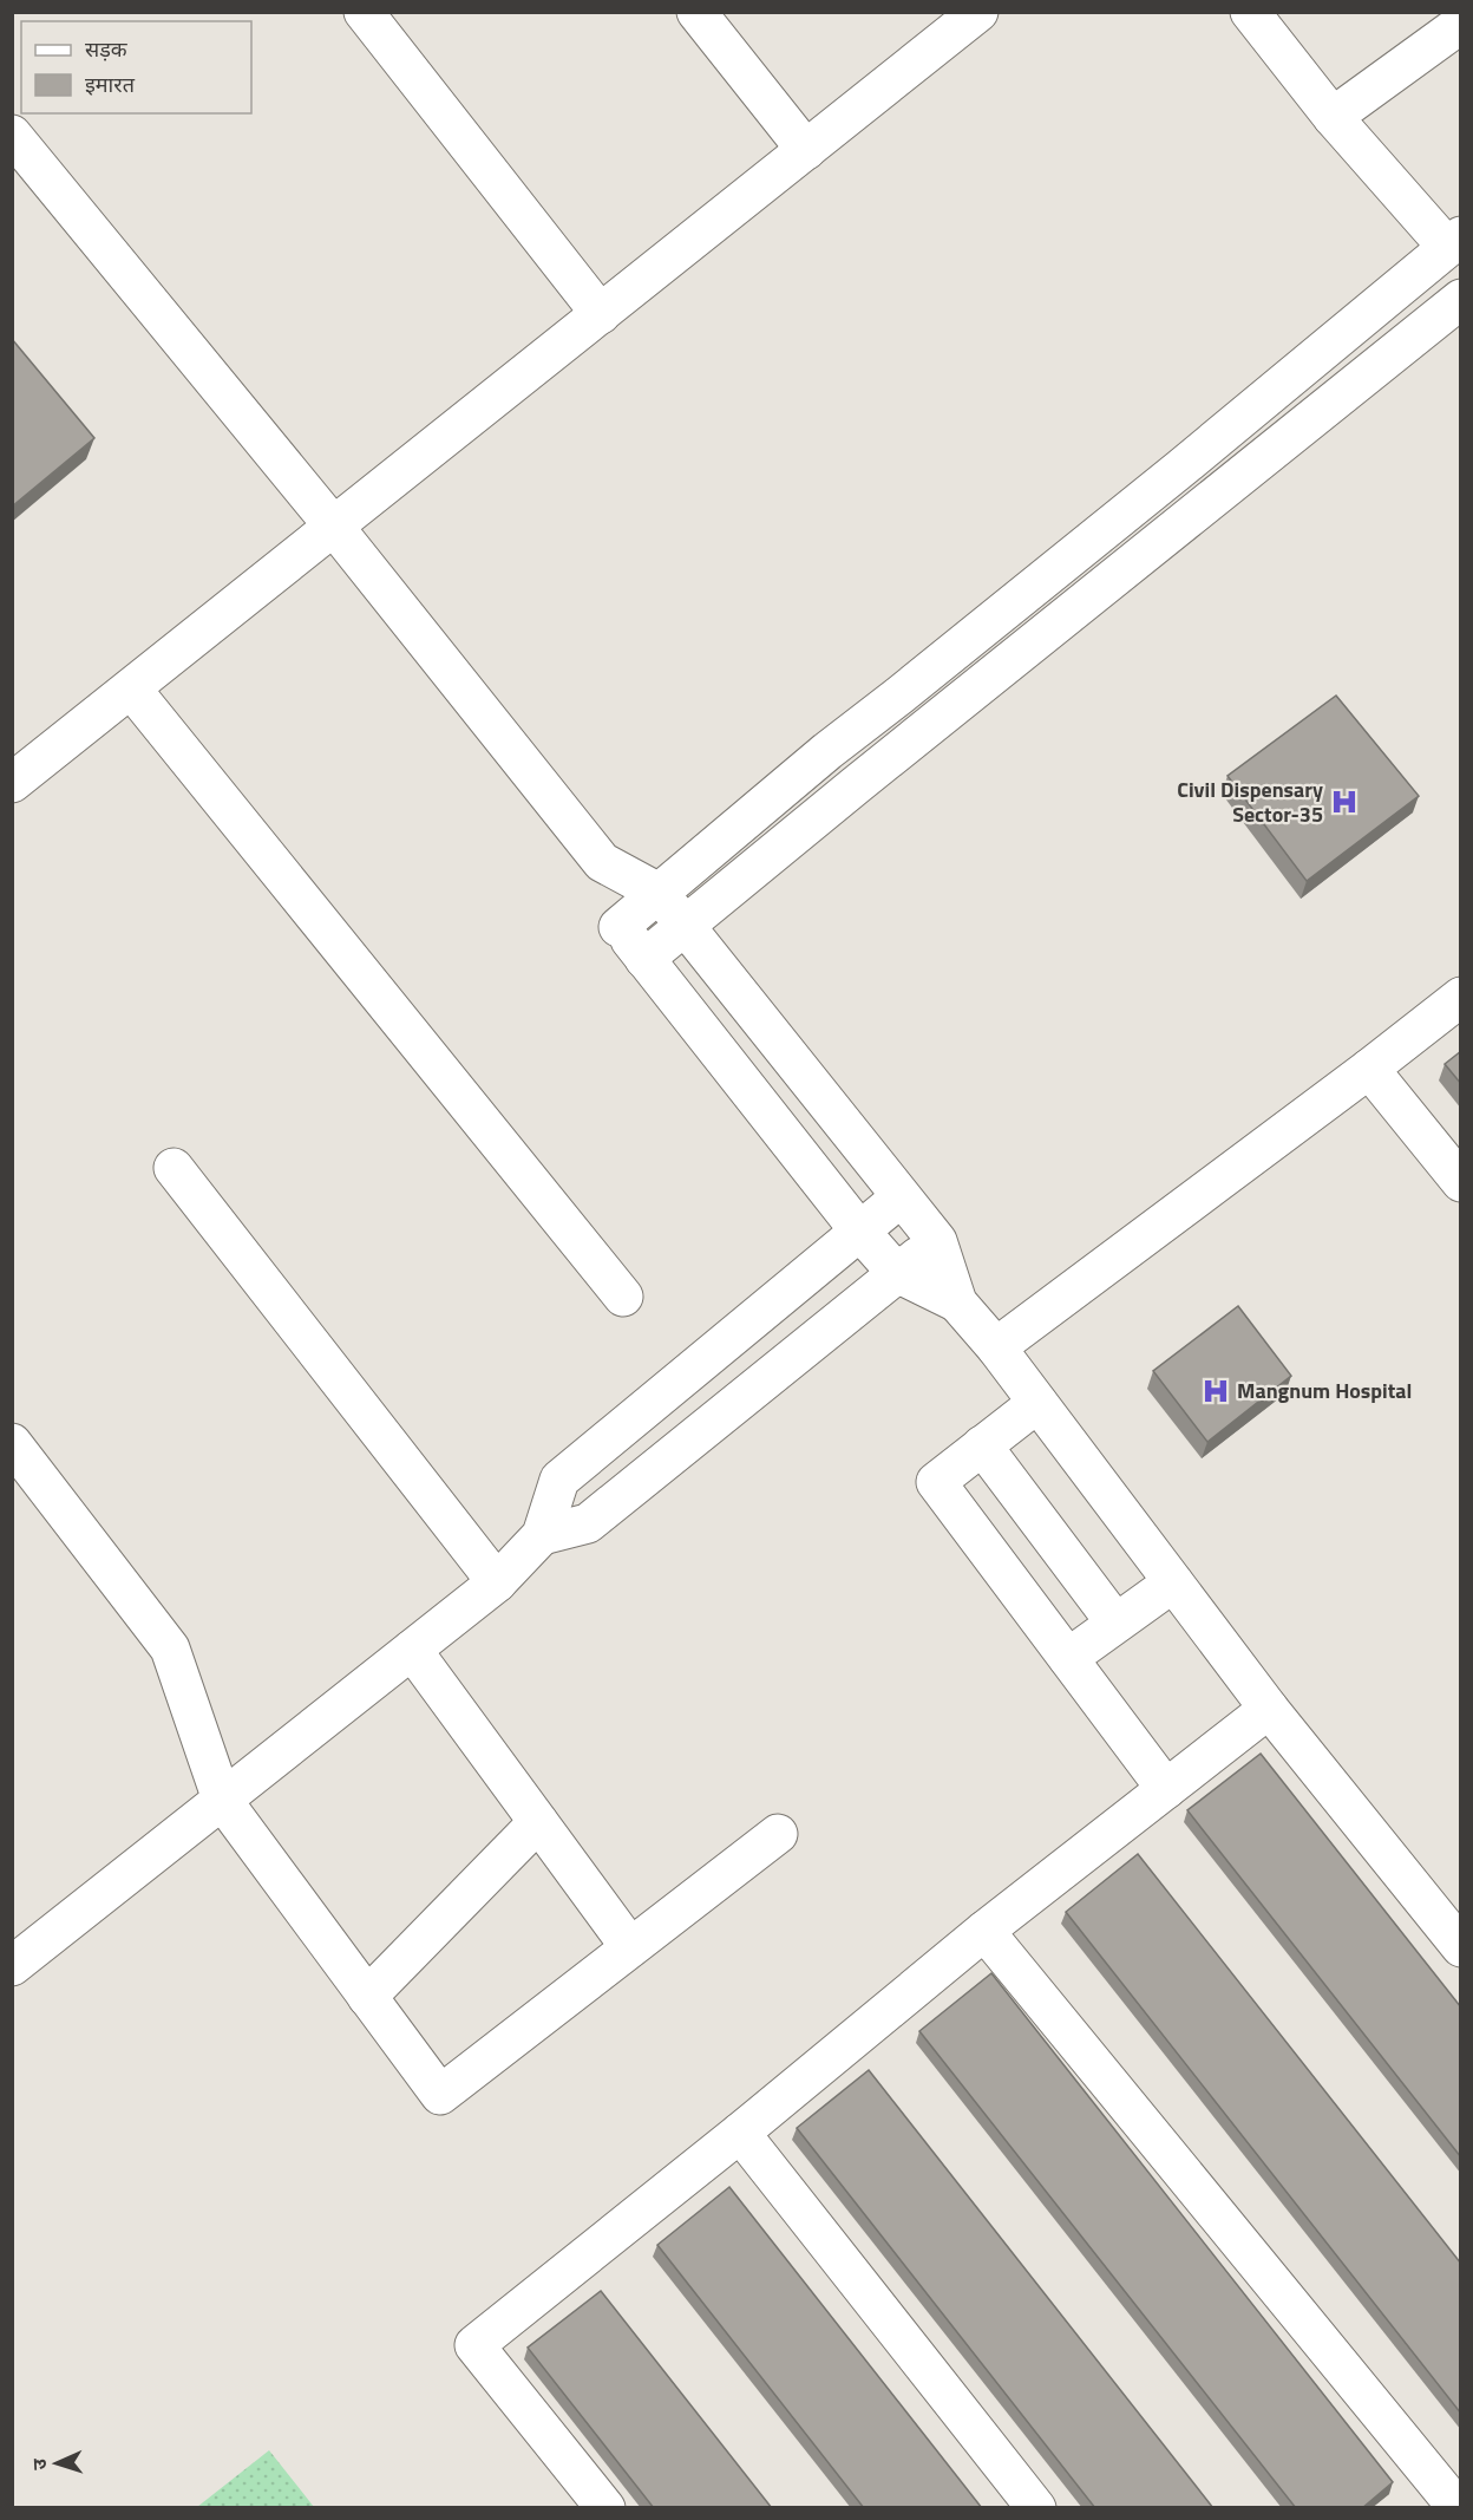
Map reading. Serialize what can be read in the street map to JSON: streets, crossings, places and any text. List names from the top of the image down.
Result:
{
  "places": {
    "hospital": ["Civil Dispensary Sector-35", "Mangnum Hospital"]
  },
  "legend": ["सड़क", "इमारत"],
  "north": "left"
}
